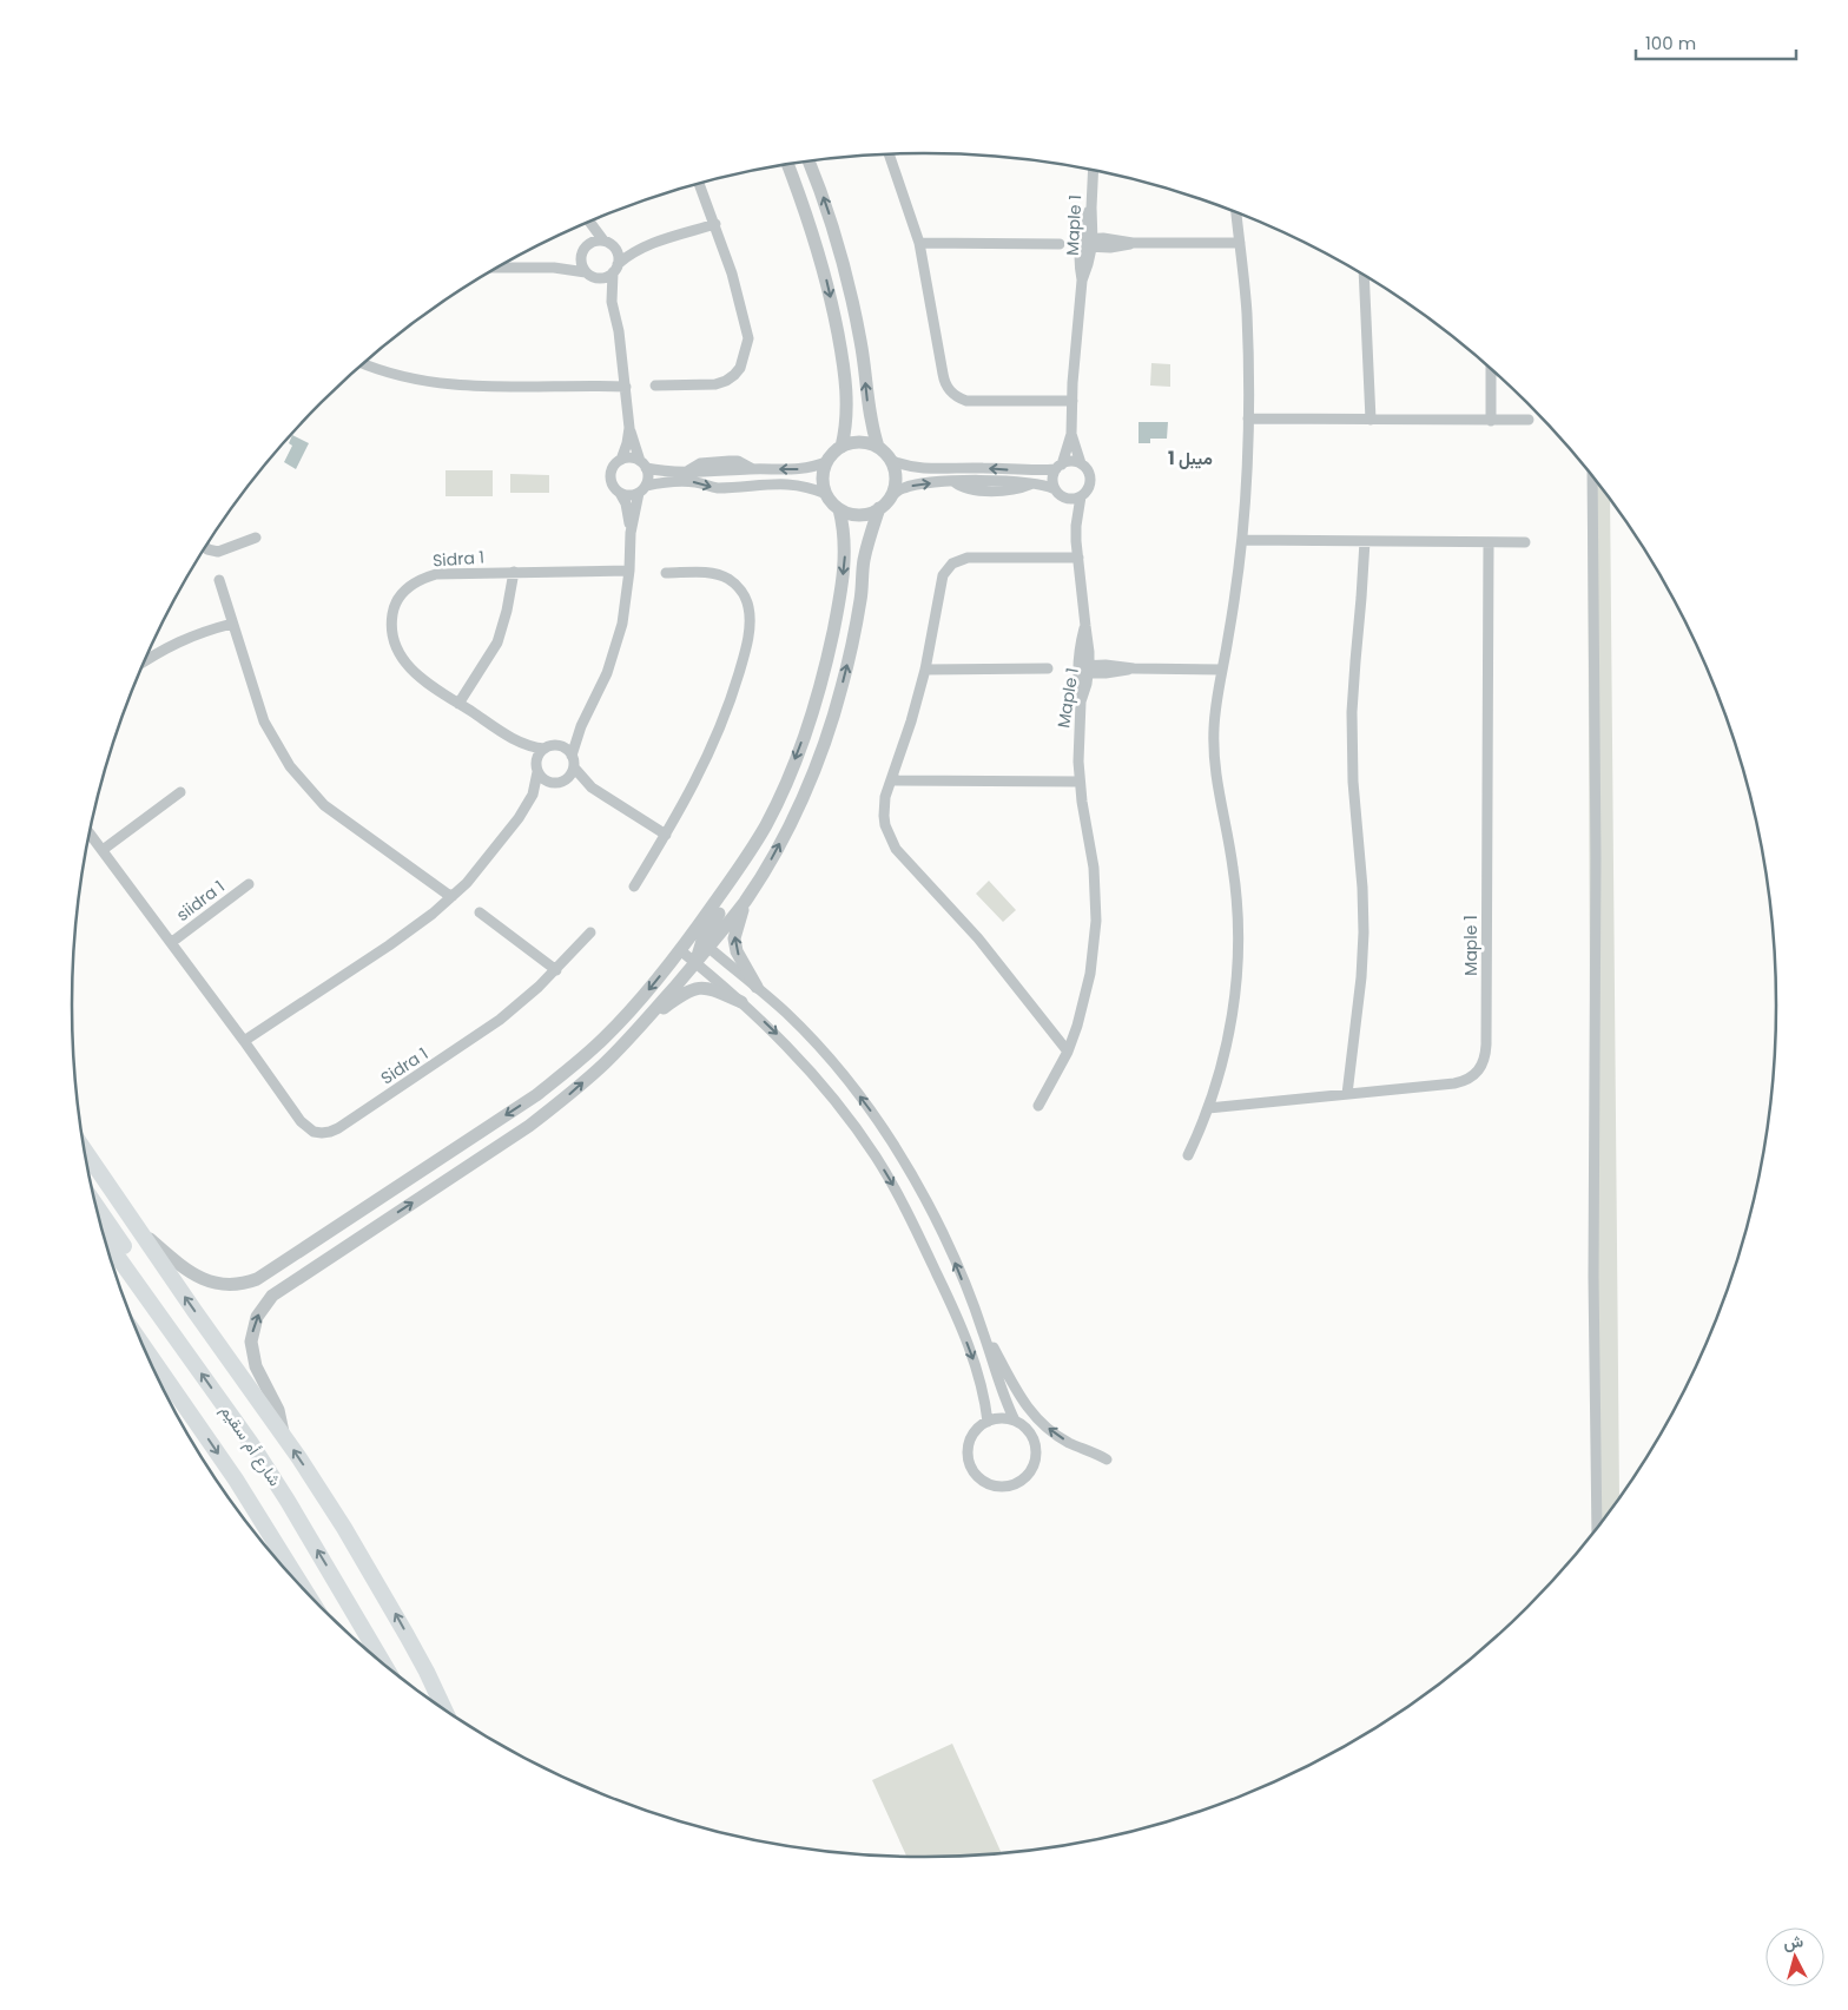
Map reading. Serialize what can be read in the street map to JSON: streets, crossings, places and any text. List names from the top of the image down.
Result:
{
  "streets": {
    "main road": ["شارع أم سقيم"],
    "street": ["Maple 1", "Sidra 1", "siidra 1"]
  },
  "crossings": [
    ["Sidra 1", "siidra 1"]
  ],
  "districts": ["ميبل 1"],
  "scale_bar": "100 m",
  "north": "top"
}
